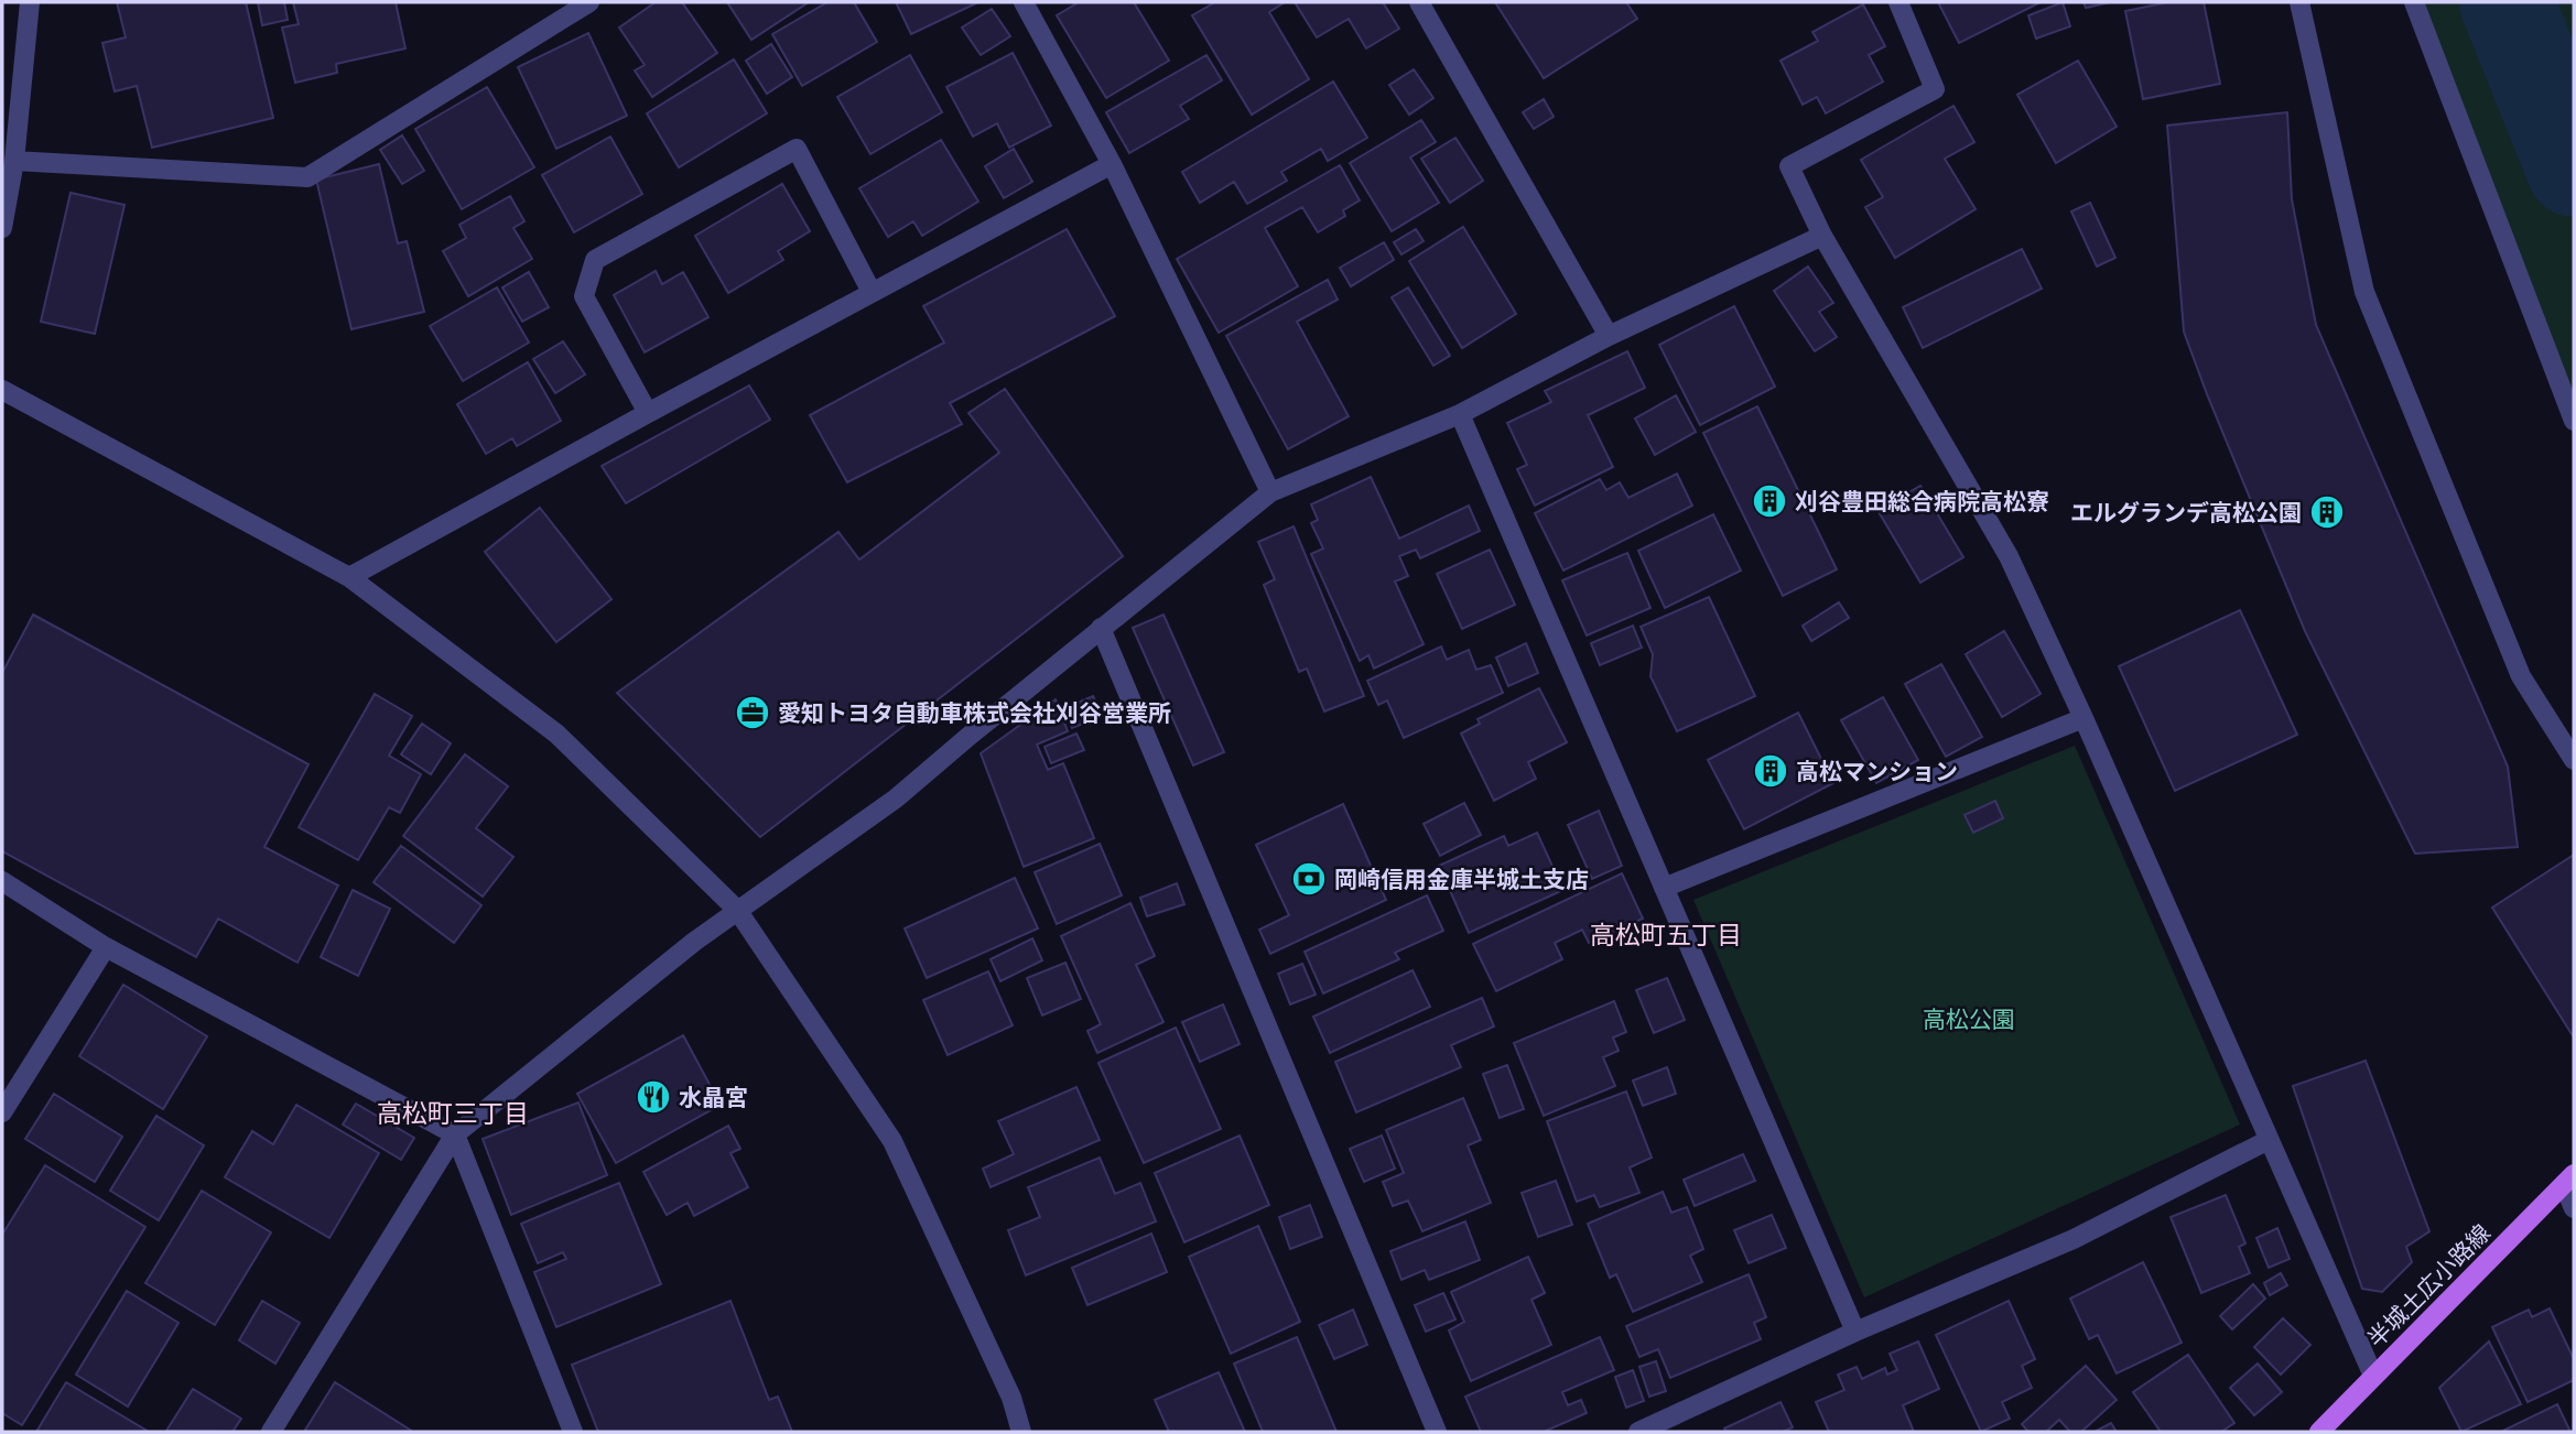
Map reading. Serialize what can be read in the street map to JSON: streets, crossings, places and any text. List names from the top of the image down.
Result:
{
  "streets": {
    "main road": ["半城土広小路線"]
  },
  "districts": ["高松町五丁目", "高松町三丁目"],
  "parks": ["高松公園"],
  "places": {
    "building": ["刈谷豊田総合病院高松寮", "エルグランデ高松公園", "高松マンション"],
    "office": ["愛知トヨタ自動車株式会社刈谷営業所"],
    "bank": ["岡崎信用金庫半城土支店"],
    "restaurant": ["水晶宮"]
  }
}
